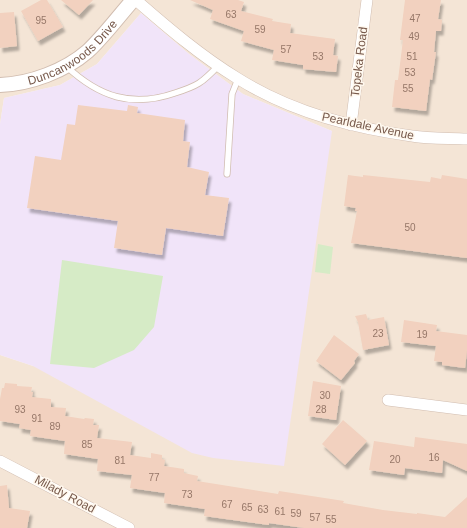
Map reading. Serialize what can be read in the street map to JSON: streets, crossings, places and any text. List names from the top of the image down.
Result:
{
  "streets": {
    "street": [
      "Duncanwoods Drive",
      "Topeka Road",
      "Pearldale Avenue",
      "Milady Road"
    ]
  },
  "crossings": [
    ["Topeka Road", "Pearldale Avenue"]
  ],
  "house_numbers": [
    "63",
    "47",
    "95",
    "59",
    "49",
    "57",
    "53",
    "51",
    "53",
    "55",
    "50",
    "23",
    "19",
    "30",
    "93",
    "28",
    "91",
    "89",
    "85",
    "16",
    "20",
    "81",
    "77",
    "73",
    "67",
    "65",
    "63",
    "61",
    "59",
    "57",
    "55"
  ]
}
